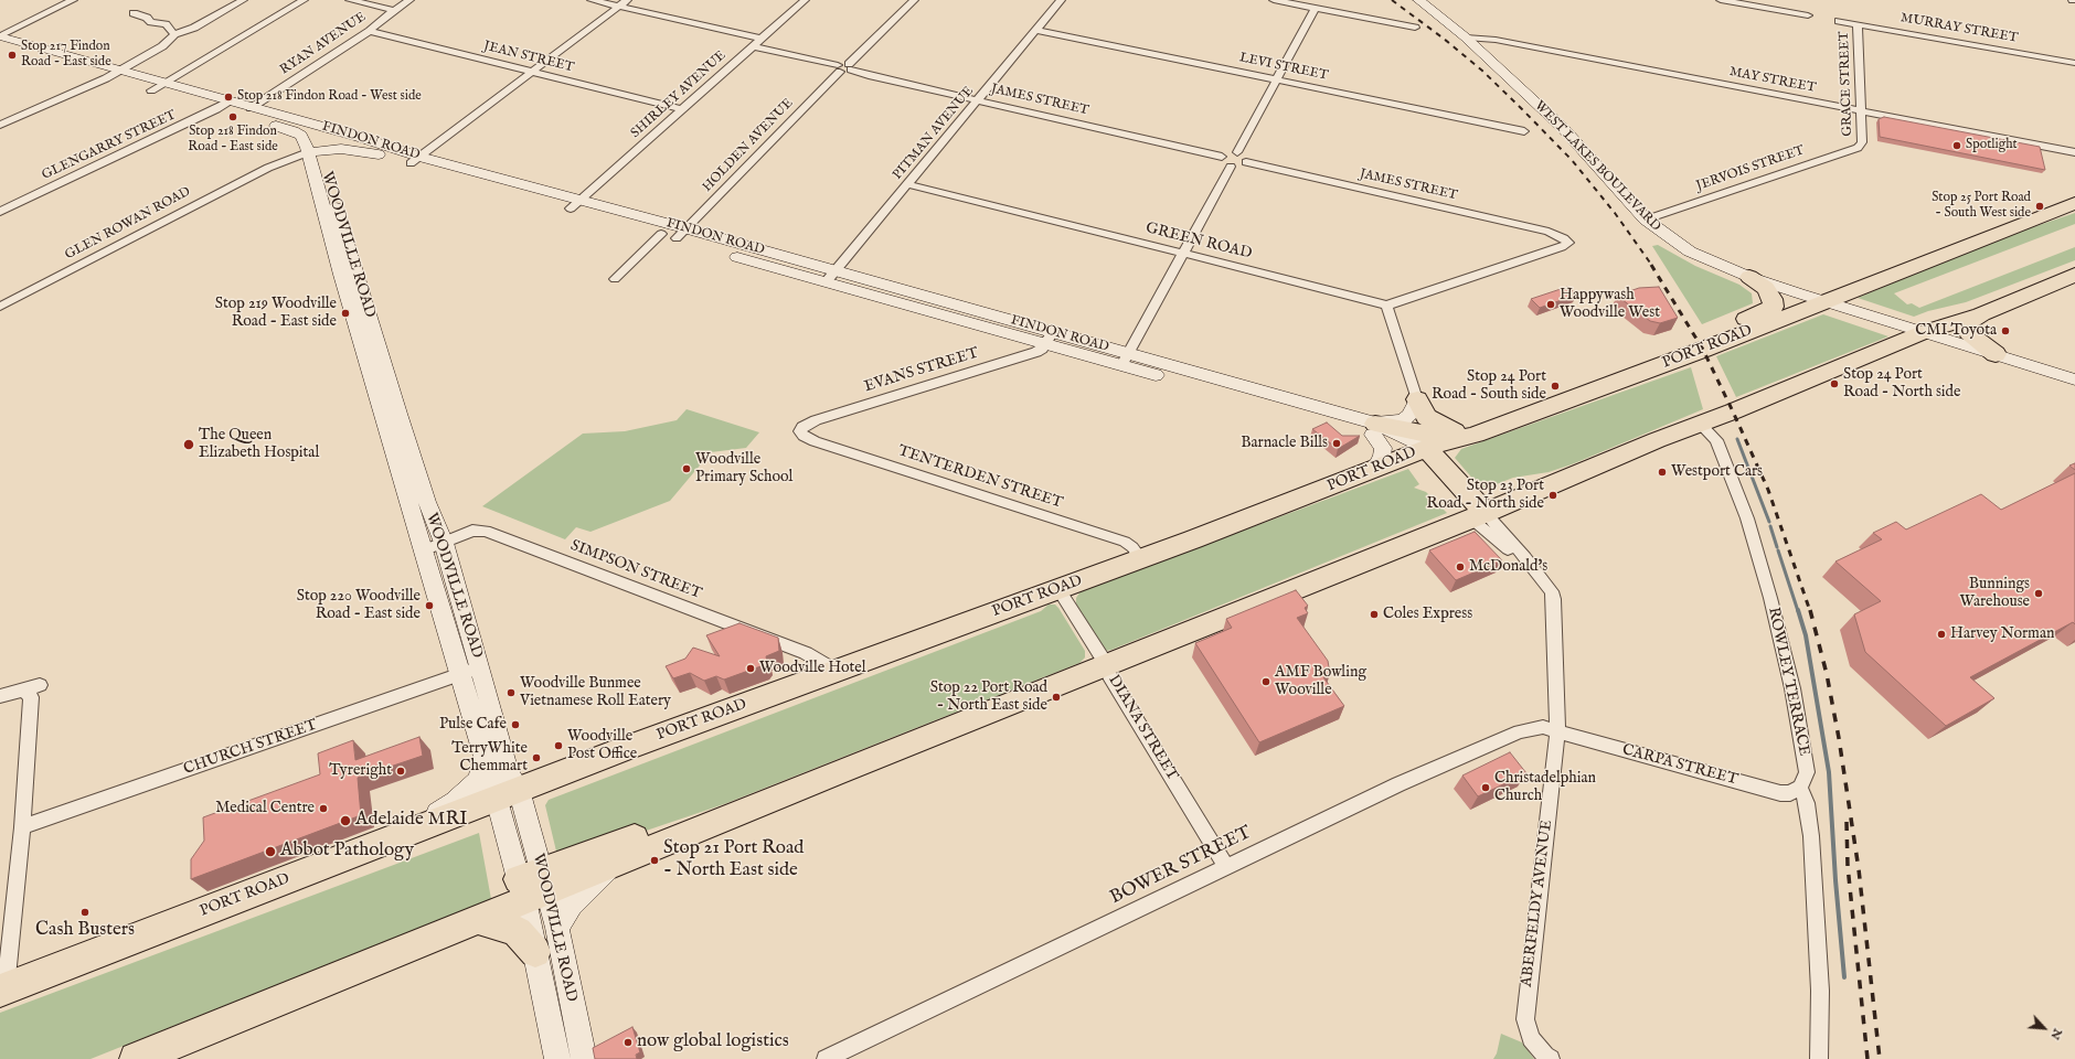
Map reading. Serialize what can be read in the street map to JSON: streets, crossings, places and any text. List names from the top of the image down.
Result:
{
  "streets": {
    "highway": ["PORT ROAD"],
    "main road": ["FINDON ROAD", "WEST LAKES BOULEVARD", "WOODVILLE ROAD"],
    "street": [
      "MURRAY STREET",
      "RYAN AVENUE",
      "JEAN STREET",
      "LEVI STREET",
      "MAY STREET",
      "GRACE STREET",
      "SHIRLEY AVENUE",
      "JAMES STREET",
      "PITMAN AVENUE",
      "GLENGARRY STREET",
      "HOLDEN AVENUE",
      "JERVOIS STREET",
      "GLEN ROWAN ROAD",
      "GREEN ROAD",
      "EVANS STREET",
      "TENTERDEN STREET",
      "SIMPSON STREET",
      "ROWLEY TERRACE",
      "DIANA STREET",
      "CHURCH STREET",
      "CARPA STREET",
      "BOWER STREET",
      "ABERFELDY AVENUE"
    ]
  },
  "crossings": [
    ["MURRAY STREET", "GRACE STREET"],
    ["RYAN AVENUE", "JEAN STREET"],
    ["RYAN AVENUE", "FINDON ROAD"],
    ["JEAN STREET", "SHIRLEY AVENUE"],
    ["LEVI STREET", "PITMAN AVENUE"],
    ["MAY STREET", "GRACE STREET"],
    ["MAY STREET", "WEST LAKES BOULEVARD"],
    ["GRACE STREET", "JERVOIS STREET"],
    ["SHIRLEY AVENUE", "FINDON ROAD"],
    ["JAMES STREET", "PITMAN AVENUE"],
    ["JAMES STREET", "GREEN ROAD"],
    ["PITMAN AVENUE", "FINDON ROAD"],
    ["PITMAN AVENUE", "GREEN ROAD"],
    ["FINDON ROAD", "GLENGARRY STREET"],
    ["FINDON ROAD", "HOLDEN AVENUE"],
    ["FINDON ROAD", "GLEN ROWAN ROAD"],
    ["FINDON ROAD", "WOODVILLE ROAD"],
    ["FINDON ROAD", "PORT ROAD"],
    ["FINDON ROAD", "EVANS STREET"],
    ["WEST LAKES BOULEVARD", "JERVOIS STREET"],
    ["WEST LAKES BOULEVARD", "PORT ROAD"],
    ["GLEN ROWAN ROAD", "WOODVILLE ROAD"],
    ["WOODVILLE ROAD", "PORT ROAD"],
    ["WOODVILLE ROAD", "SIMPSON STREET"],
    ["WOODVILLE ROAD", "CHURCH STREET"],
    ["PORT ROAD", "TENTERDEN STREET"],
    ["PORT ROAD", "SIMPSON STREET"],
    ["PORT ROAD", "DIANA STREET"],
    ["EVANS STREET", "TENTERDEN STREET"],
    ["ROWLEY TERRACE", "CARPA STREET"],
    ["DIANA STREET", "BOWER STREET"],
    ["CARPA STREET", "BOWER STREET"],
    ["CARPA STREET", "ABERFELDY AVENUE"],
    ["BOWER STREET", "ABERFELDY AVENUE"]
  ],
  "places": [
    "Stop 217 Findon Road - East side",
    "Stop 218 Findon Road - West side",
    "Stop 218 Findon Road - East side",
    "Spotlight",
    "Stop 25 Port Road - South West side",
    "Happywash Woodville West",
    "Stop 219 Woodville Road - East side",
    "CMI Toyota",
    "Stop 24 Port Road - North side",
    "Stop 24 Port Road - South side",
    "Barnacle Bills",
    "The Queen Elizabeth Hospital",
    "Woodville Primary School",
    "Westport Cars",
    "Stop 23 Port Road - North side",
    "McDonald's",
    "Bunnings Warehouse",
    "Stop 220 Woodville Road - East side",
    "Coles Express",
    "Harvey Norman",
    "Woodville Hotel",
    "AMF Bowling Wooville",
    "Woodville Bunmee Vietnamese Roll Eatery",
    "Stop 22 Port Road - North East side",
    "Pulse Cafe",
    "Woodville Post Office",
    "TerryWhite Chemmart",
    "Tyreright",
    "Christadelphian Church",
    "Medical Centre",
    "Adelaide MRI",
    "Abbot Pathology",
    "Stop 21 Port Road - North East side",
    "Cash Busters",
    "now global logistics"
  ],
  "north": "bottom right"
}
